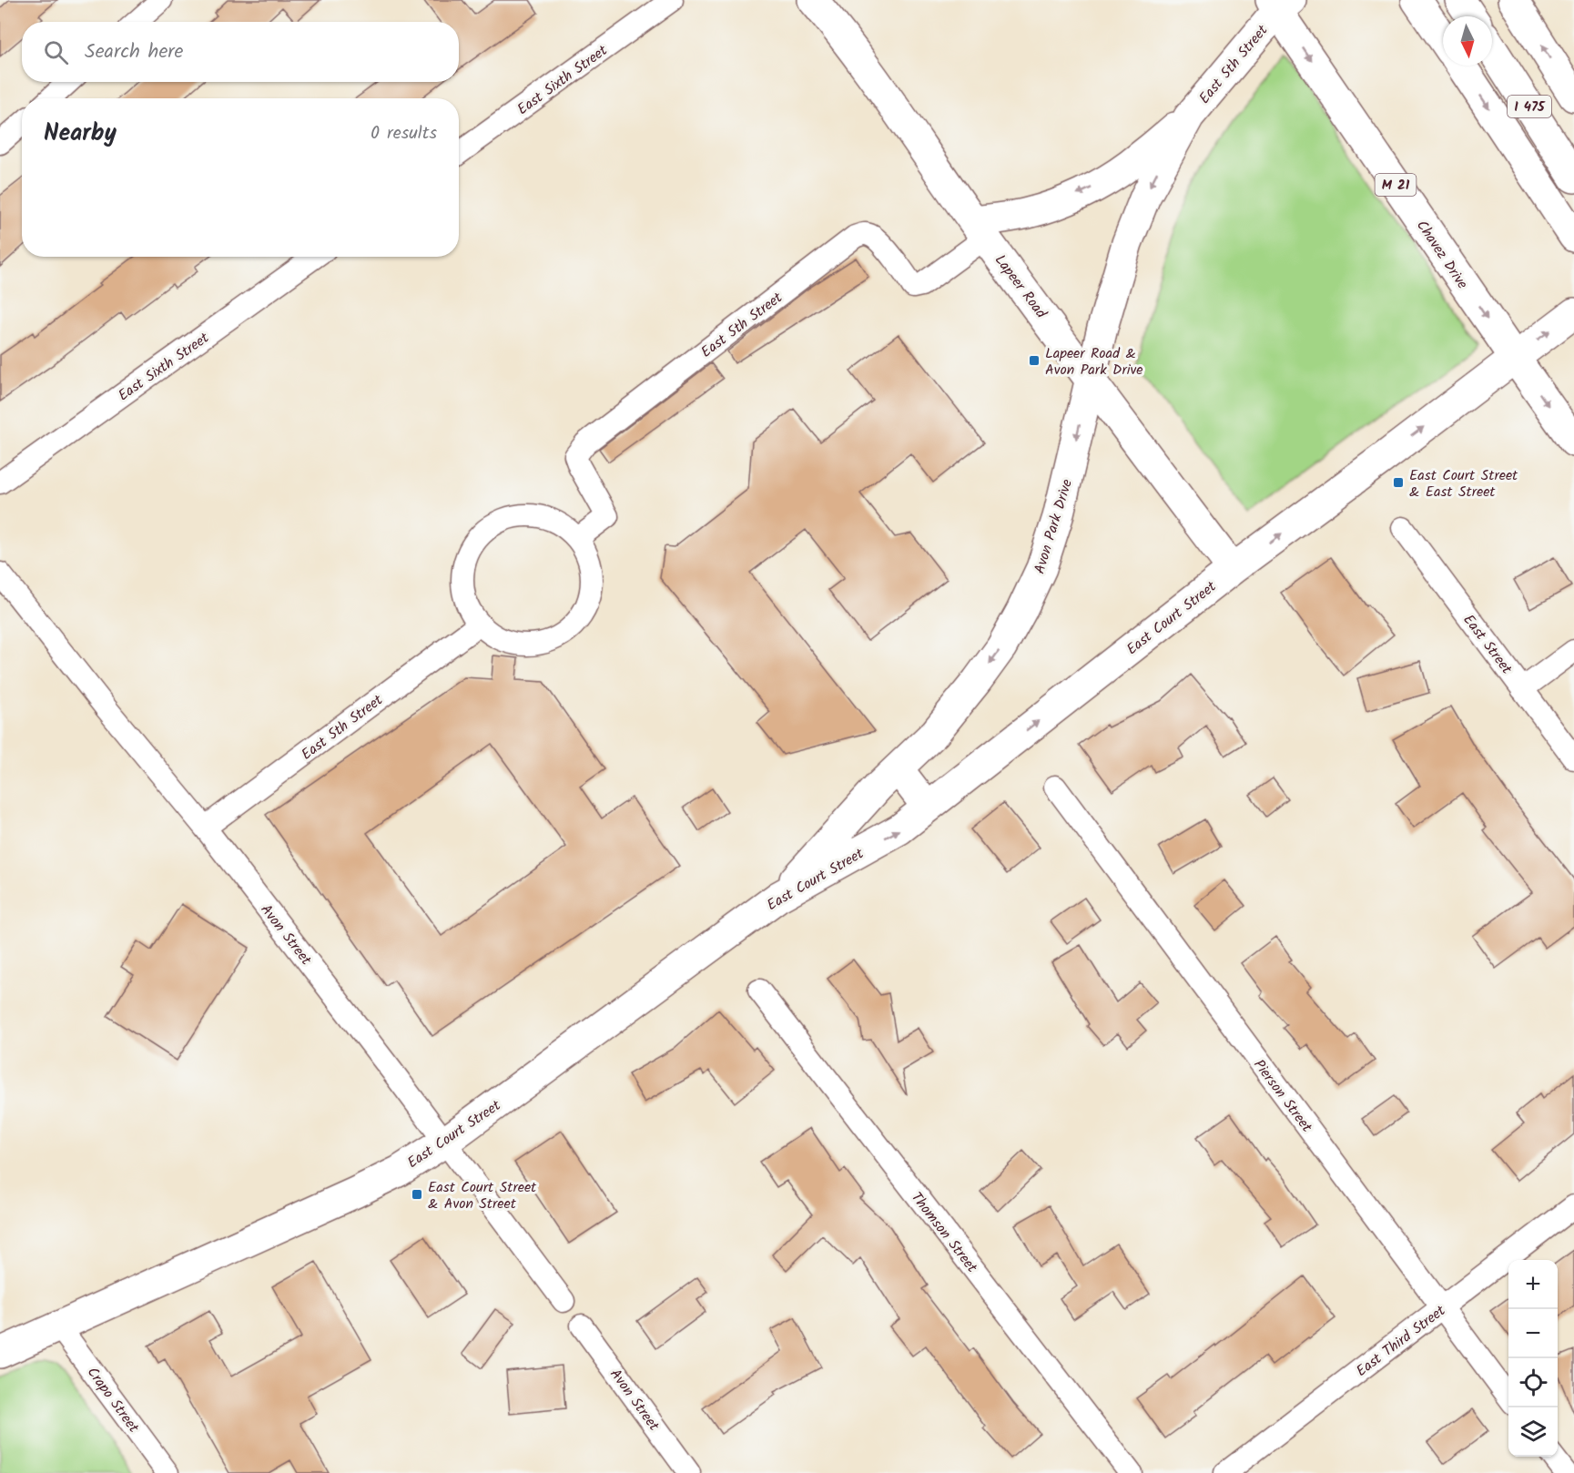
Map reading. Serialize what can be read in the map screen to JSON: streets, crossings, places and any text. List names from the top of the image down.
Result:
{
  "streets": {
    "main road": [
      "East 5th Street",
      "I 475",
      "M 21",
      "Chavez Drive",
      "Lapeer Road",
      "Avon Park Drive",
      "East Court Street"
    ],
    "street": [
      "East Sixth Street",
      "East Street",
      "Avon Street",
      "Pierson Street",
      "Thomson Street",
      "East Third Street",
      "Crapo Street"
    ]
  },
  "crossings": [
    ["East 5th Street", "Chavez Drive"],
    ["East 5th Street", "Lapeer Road"],
    ["East 5th Street", "Avon Park Drive"],
    ["East 5th Street", "Avon Street"],
    ["Chavez Drive", "East Court Street"],
    ["Lapeer Road", "Avon Park Drive"],
    ["Lapeer Road", "East Court Street"],
    ["Avon Park Drive", "East Court Street"],
    ["East Court Street", "Avon Street"],
    ["East Court Street", "Crapo Street"],
    ["Pierson Street", "East Third Street"]
  ],
  "one_way": ["Avon Park Drive", "East Court Street"],
  "places": {
    "transit": ["Lapeer Road & Avon Park Drive", "East Court Street & East Street", "East Court Street & Avon Street"]
  },
  "north": "bottom",
  "page": {
    "search": "Search here",
    "heading": ["Nearby", "0 results"],
    "map_buttons": ["+", "−"]
  }
}
